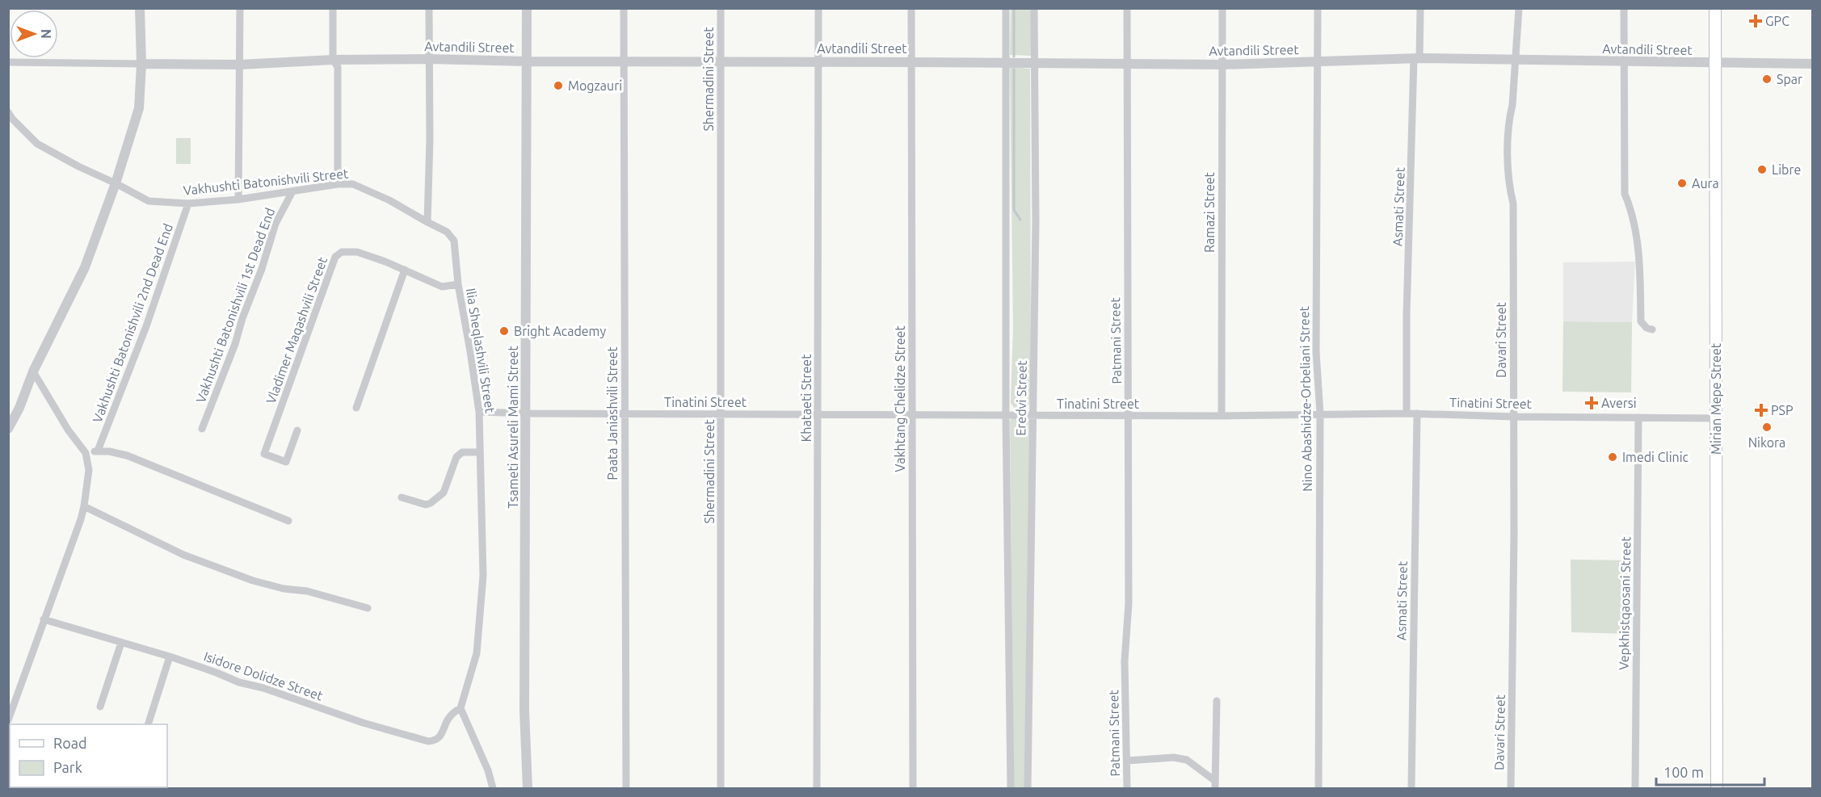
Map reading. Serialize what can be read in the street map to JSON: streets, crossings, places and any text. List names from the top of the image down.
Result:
{
  "streets": {
    "main road": ["Mirian Mepe Street"],
    "street": [
      "Avtandili Street",
      "Shermadini Street",
      "Vakhushti Batonishvili Street",
      "Asmati Street",
      "Ramazi Street",
      "Vakhushti Batonishvili 1st Dead End",
      "Vakhushti Batonishvili 2nd Dead End",
      "Vladimer Maqashvili Street",
      "Davari Street",
      "Patmani Street",
      "Ilia Sheqlashvili Street",
      "Khataeti Street",
      "Eredvi Street",
      "Vakhtang Chelidze Street",
      "Nino Abashidze-Orbeliani Street",
      "Tinatini Street",
      "Paata Janiashvili Street",
      "Tsameti Asureli Mami Street",
      "Vepkhistqaosani Street",
      "Isidore Dolidze Street"
    ]
  },
  "crossings": [
    ["Avtandili Street", "Shermadini Street"],
    ["Avtandili Street", "Asmati Street"],
    ["Avtandili Street", "Ramazi Street"],
    ["Avtandili Street", "Davari Street"],
    ["Avtandili Street", "Patmani Street"],
    ["Avtandili Street", "Khataeti Street"],
    ["Avtandili Street", "Eredvi Street"],
    ["Avtandili Street", "Vakhtang Chelidze Street"],
    ["Avtandili Street", "Nino Abashidze-Orbeliani Street"],
    ["Avtandili Street", "Mirian Mepe Street"],
    ["Avtandili Street", "Paata Janiashvili Street"],
    ["Avtandili Street", "Tsameti Asureli Mami Street"],
    ["Shermadini Street", "Tinatini Street"],
    ["Vakhushti Batonishvili Street", "Vakhushti Batonishvili 1st Dead End"],
    ["Vakhushti Batonishvili Street", "Vakhushti Batonishvili 2nd Dead End"],
    ["Vakhushti Batonishvili Street", "Ilia Sheqlashvili Street"],
    ["Asmati Street", "Tinatini Street"],
    ["Ramazi Street", "Tinatini Street"],
    ["Vladimer Maqashvili Street", "Ilia Sheqlashvili Street"],
    ["Davari Street", "Tinatini Street"],
    ["Patmani Street", "Tinatini Street"],
    ["Ilia Sheqlashvili Street", "Tinatini Street"],
    ["Ilia Sheqlashvili Street", "Isidore Dolidze Street"],
    ["Khataeti Street", "Tinatini Street"],
    ["Eredvi Street", "Tinatini Street"],
    ["Vakhtang Chelidze Street", "Tinatini Street"],
    ["Nino Abashidze-Orbeliani Street", "Tinatini Street"],
    ["Mirian Mepe Street", "Tinatini Street"],
    ["Tinatini Street", "Paata Janiashvili Street"],
    ["Tinatini Street", "Tsameti Asureli Mami Street"],
    ["Tinatini Street", "Vepkhistqaosani Street"]
  ],
  "places": {
    "health": ["GPC", "Aversi", "PSP"],
    "other": [
      "Spar",
      "Mogzauri",
      "Libre",
      "Aura",
      "Bright Academy",
      "Nikora",
      "Imedi Clinic"
    ]
  },
  "legend": ["Road", "Park"],
  "scale_bar": "100 m",
  "north": "right"
}
